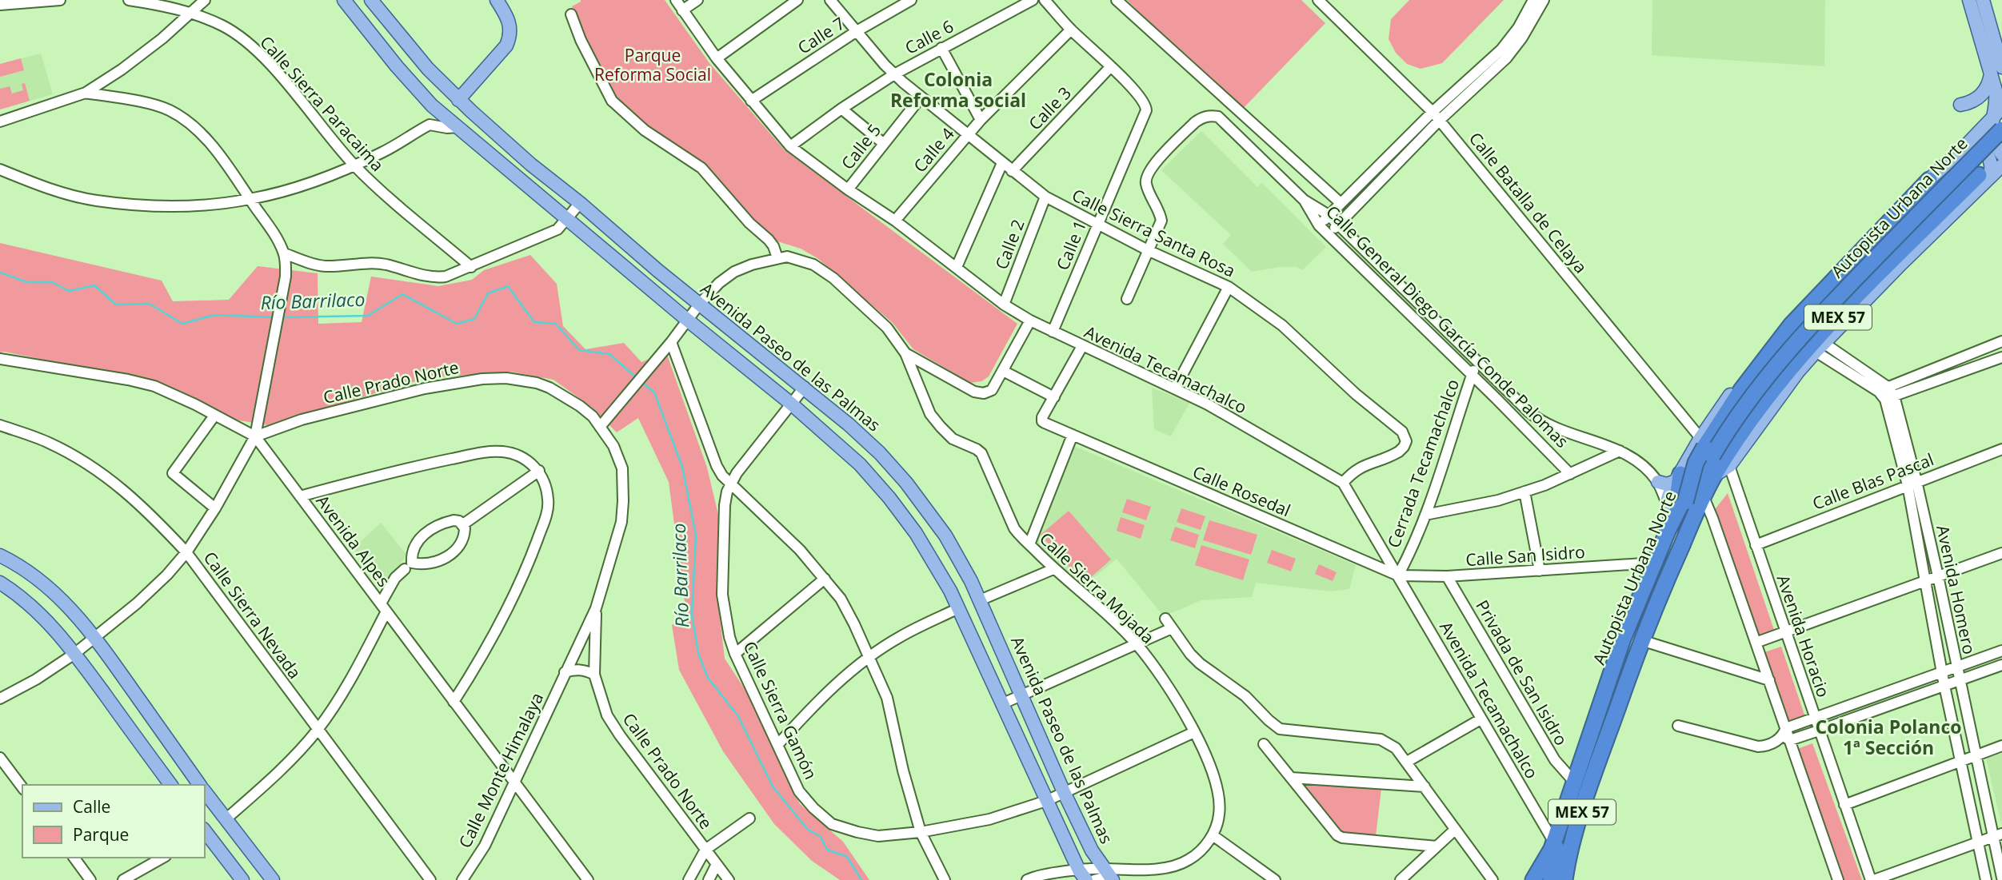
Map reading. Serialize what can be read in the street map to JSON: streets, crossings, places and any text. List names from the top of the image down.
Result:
{
  "streets": {
    "highway": ["Autopista Urbana Norte", "MEX 57"],
    "main road": ["Avenida Paseo de las Palmas"],
    "street": [
      "Calle 7",
      "Calle 6",
      "Calle Sierra Paracaima",
      "Calle 3",
      "Calle 5",
      "Calle 4",
      "Calle Batalla de Celaya",
      "Calle Sierra Santa Rosa",
      "Calle 2",
      "Calle 1",
      "Calle General Diego García Conde Palomas",
      "Avenida Tecamachalco",
      "Calle Prado Norte",
      "Cerrada Tecamachalco",
      "Calle Blas Pascal",
      "Calle Rosedal",
      "Avenida Alpes",
      "Calle San Isidro",
      "Calle Sierra Mojada",
      "Avenida Homero",
      "Calle Sierra Nevada",
      "Avenida Horacio",
      "Privada de San Isidro",
      "Calle Sierra Gamón",
      "Calle Monte Himalaya"
    ]
  },
  "crossings": [
    ["Calle 7", "Calle Sierra Santa Rosa"],
    ["Calle 7", "Avenida Tecamachalco"],
    ["Calle 6", "Calle Sierra Santa Rosa"],
    ["Calle 6", "Avenida Tecamachalco"],
    ["Calle 3", "Calle Sierra Santa Rosa"],
    ["Calle 3", "Calle 1"],
    ["Calle 5", "Calle Sierra Santa Rosa"],
    ["Calle 5", "Avenida Tecamachalco"],
    ["Calle 4", "Calle Sierra Santa Rosa"],
    ["Calle 4", "Avenida Tecamachalco"],
    ["Autopista Urbana Norte", "MEX 57"],
    ["Autopista Urbana Norte", "Avenida Tecamachalco"],
    ["Calle Sierra Santa Rosa", "Calle 2"],
    ["Calle Sierra Santa Rosa", "Calle 1"],
    ["Calle Sierra Santa Rosa", "Calle General Diego García Conde Palomas"],
    ["Calle Sierra Santa Rosa", "Avenida Tecamachalco"],
    ["Calle 2", "Avenida Tecamachalco"],
    ["Calle 1", "Avenida Tecamachalco"],
    ["MEX 57", "Avenida Tecamachalco"],
    ["MEX 57", "Calle San Isidro"],
    ["MEX 57", "Privada de San Isidro"],
    ["Calle General Diego García Conde Palomas", "Cerrada Tecamachalco"],
    ["Avenida Paseo de las Palmas", "Calle Sierra Mojada"],
    ["Avenida Paseo de las Palmas", "Calle Sierra Gamón"],
    ["Avenida Tecamachalco", "Cerrada Tecamachalco"],
    ["Avenida Tecamachalco", "Calle Rosedal"],
    ["Avenida Tecamachalco", "Calle San Isidro"],
    ["Calle Prado Norte", "Avenida Alpes"],
    ["Calle Prado Norte", "Calle Monte Himalaya"],
    ["Cerrada Tecamachalco", "Calle Rosedal"],
    ["Cerrada Tecamachalco", "Calle San Isidro"],
    ["Calle Blas Pascal", "Avenida Homero"],
    ["Calle Blas Pascal", "Avenida Horacio"],
    ["Calle Rosedal", "Calle San Isidro"],
    ["Avenida Alpes", "Calle Monte Himalaya"],
    ["Calle San Isidro", "Privada de San Isidro"],
    ["Calle Sierra Mojada", "Calle Sierra Gamón"]
  ],
  "districts": ["Colonia Reforma social", "Colonia Polanco 1ª Sección"],
  "water": ["Río Barrilaco"],
  "parks": ["Parque Reforma Social"],
  "legend": ["Calle", "Parque"]
}
